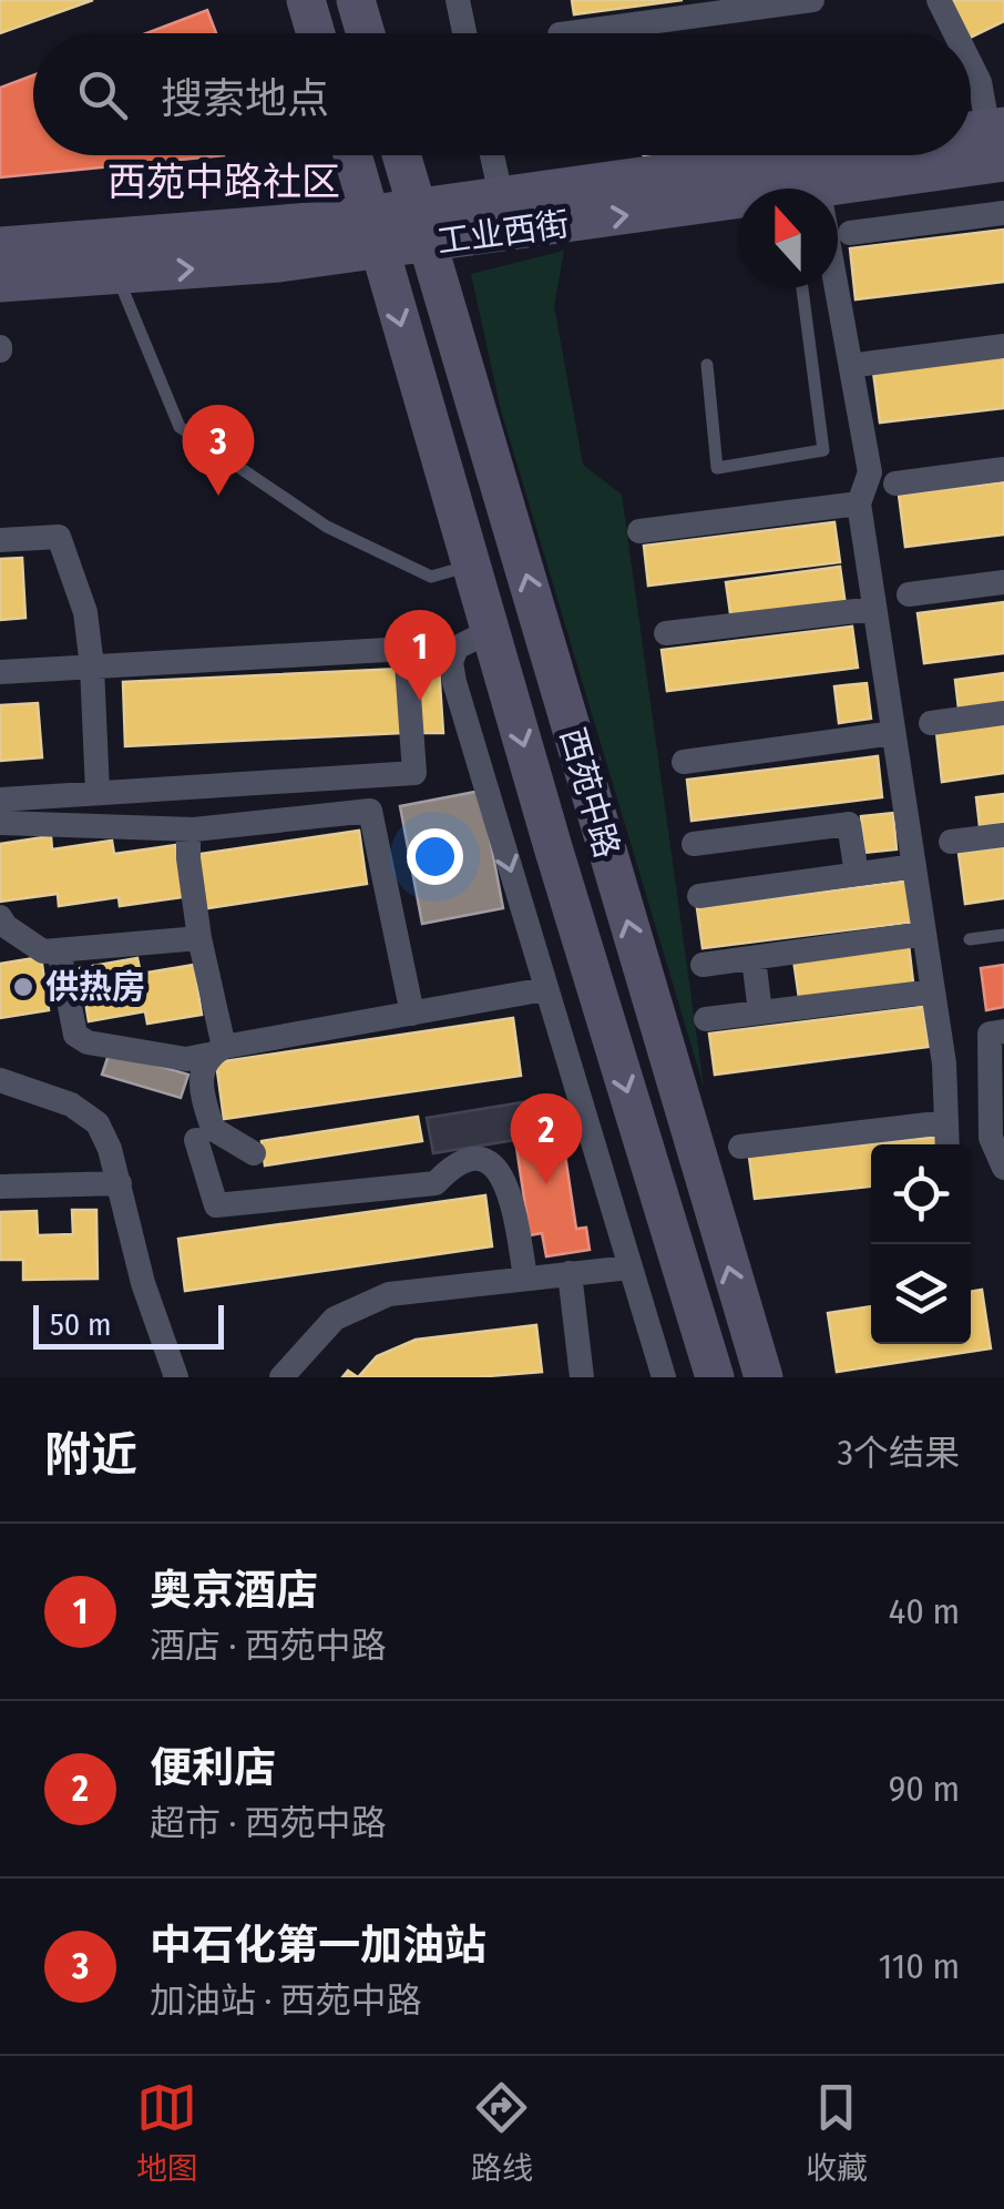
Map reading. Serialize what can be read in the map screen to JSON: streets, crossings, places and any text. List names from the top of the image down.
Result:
{
  "streets": {
    "main road": ["工业西街", "西苑中路"]
  },
  "crossings": [
    ["工业西街", "西苑中路"]
  ],
  "districts": ["西苑中路社区"],
  "places": ["供热房"],
  "scale_bar": "50 m",
  "north": "top",
  "page": {
    "search": "搜索地点",
    "pins": ["3", "1", "2"],
    "scale": "50 m",
    "heading": ["附近", "3个结果"],
    "list": [
      {
        "mark": "1",
        "name": "奥京酒店",
        "note": "酒店 · 西苑中路",
        "value": "40 m"
      },
      {
        "mark": "2",
        "name": "便利店",
        "note": "超市 · 西苑中路",
        "value": "90 m"
      },
      {
        "mark": "3",
        "name": "中石化第一加油站",
        "note": "加油站 · 西苑中路",
        "value": "110 m"
      }
    ],
    "nav": ["地图", "路线", "收藏"]
  }
}
